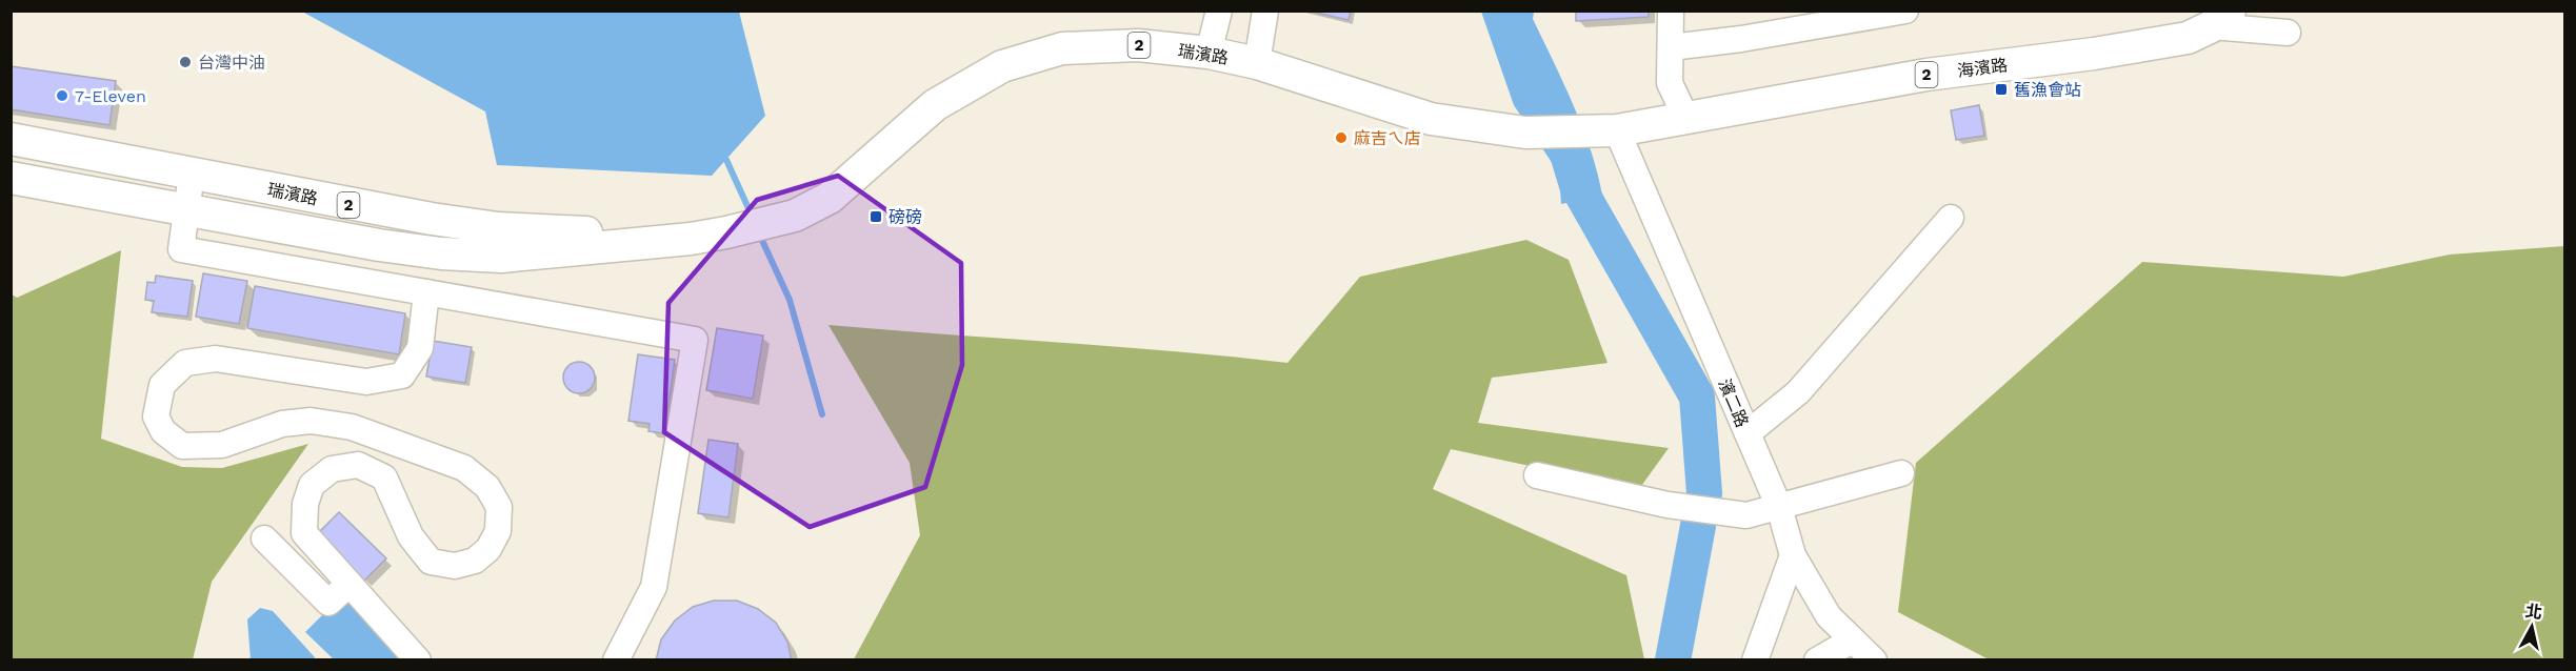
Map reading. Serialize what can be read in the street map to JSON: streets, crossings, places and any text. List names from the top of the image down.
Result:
{
  "streets": {
    "main road": ["2", "瑞濱路", "海濱路"],
    "street": ["濱二路"]
  },
  "crossings": [
    ["瑞濱路", "海濱路"],
    ["瑞濱路", "濱二路"],
    ["海濱路", "濱二路"]
  ],
  "places": {
    "other": ["台灣中油", "7-Eleven", "麻吉ㄟ店"],
    "transit": ["舊漁會站", "磅磅"]
  },
  "north": "top"
}
